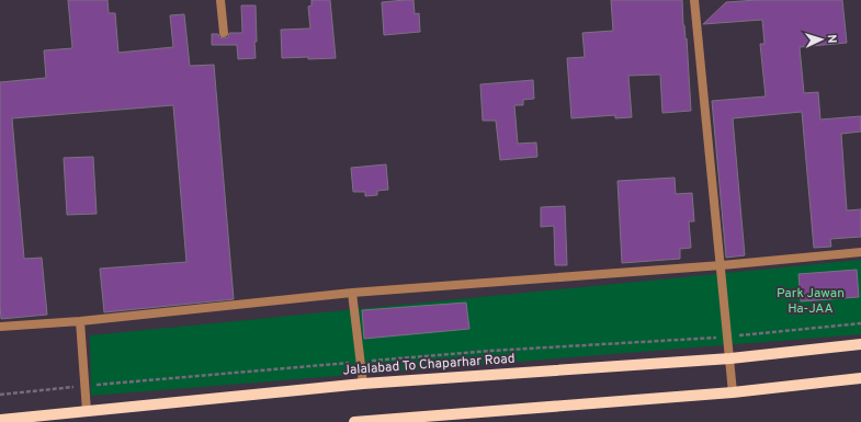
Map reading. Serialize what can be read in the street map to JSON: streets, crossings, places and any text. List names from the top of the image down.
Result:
{
  "streets": {
    "main road": ["Jalalabad To Chaparhar Road"]
  },
  "parks": ["Park Jawan Ha-JAA"],
  "north": "right"
}
